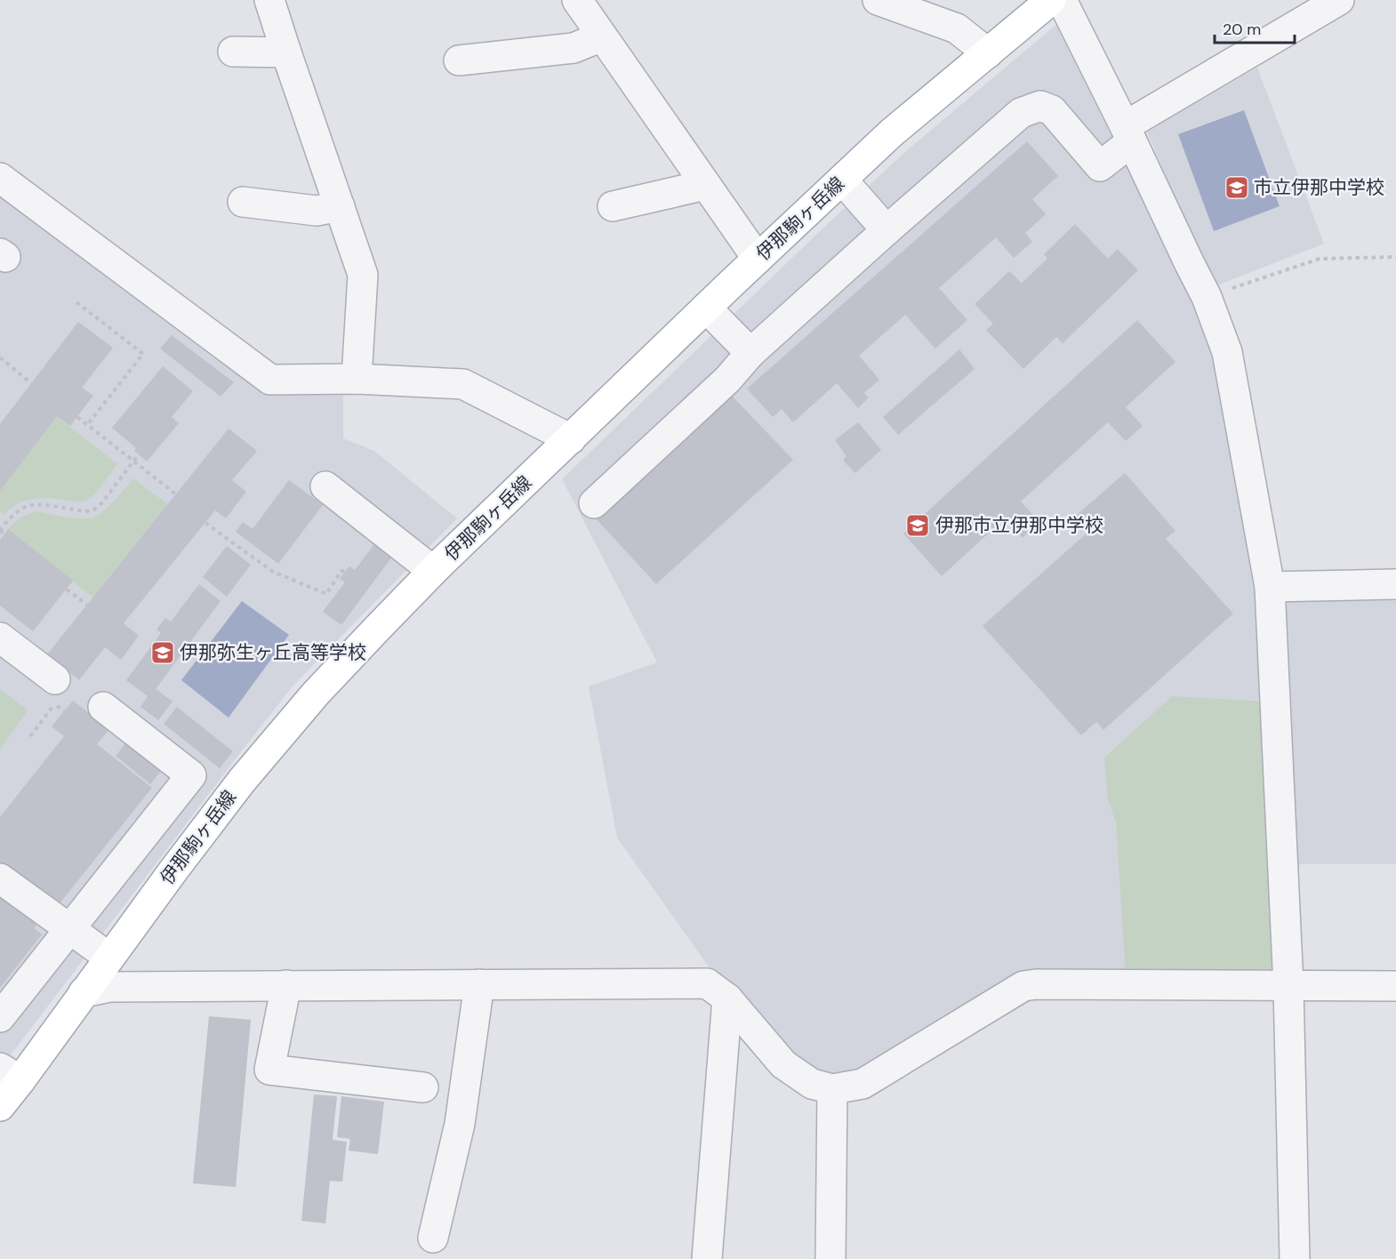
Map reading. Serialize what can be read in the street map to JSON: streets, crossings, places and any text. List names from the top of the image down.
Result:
{
  "streets": {
    "main road": ["伊那駒ヶ岳線"]
  },
  "places": {
    "school or university": ["市立伊那中学校", "伊那市立伊那中学校", "伊那弥生ヶ丘高等学校"]
  },
  "scale_bar": "20 m"
}
